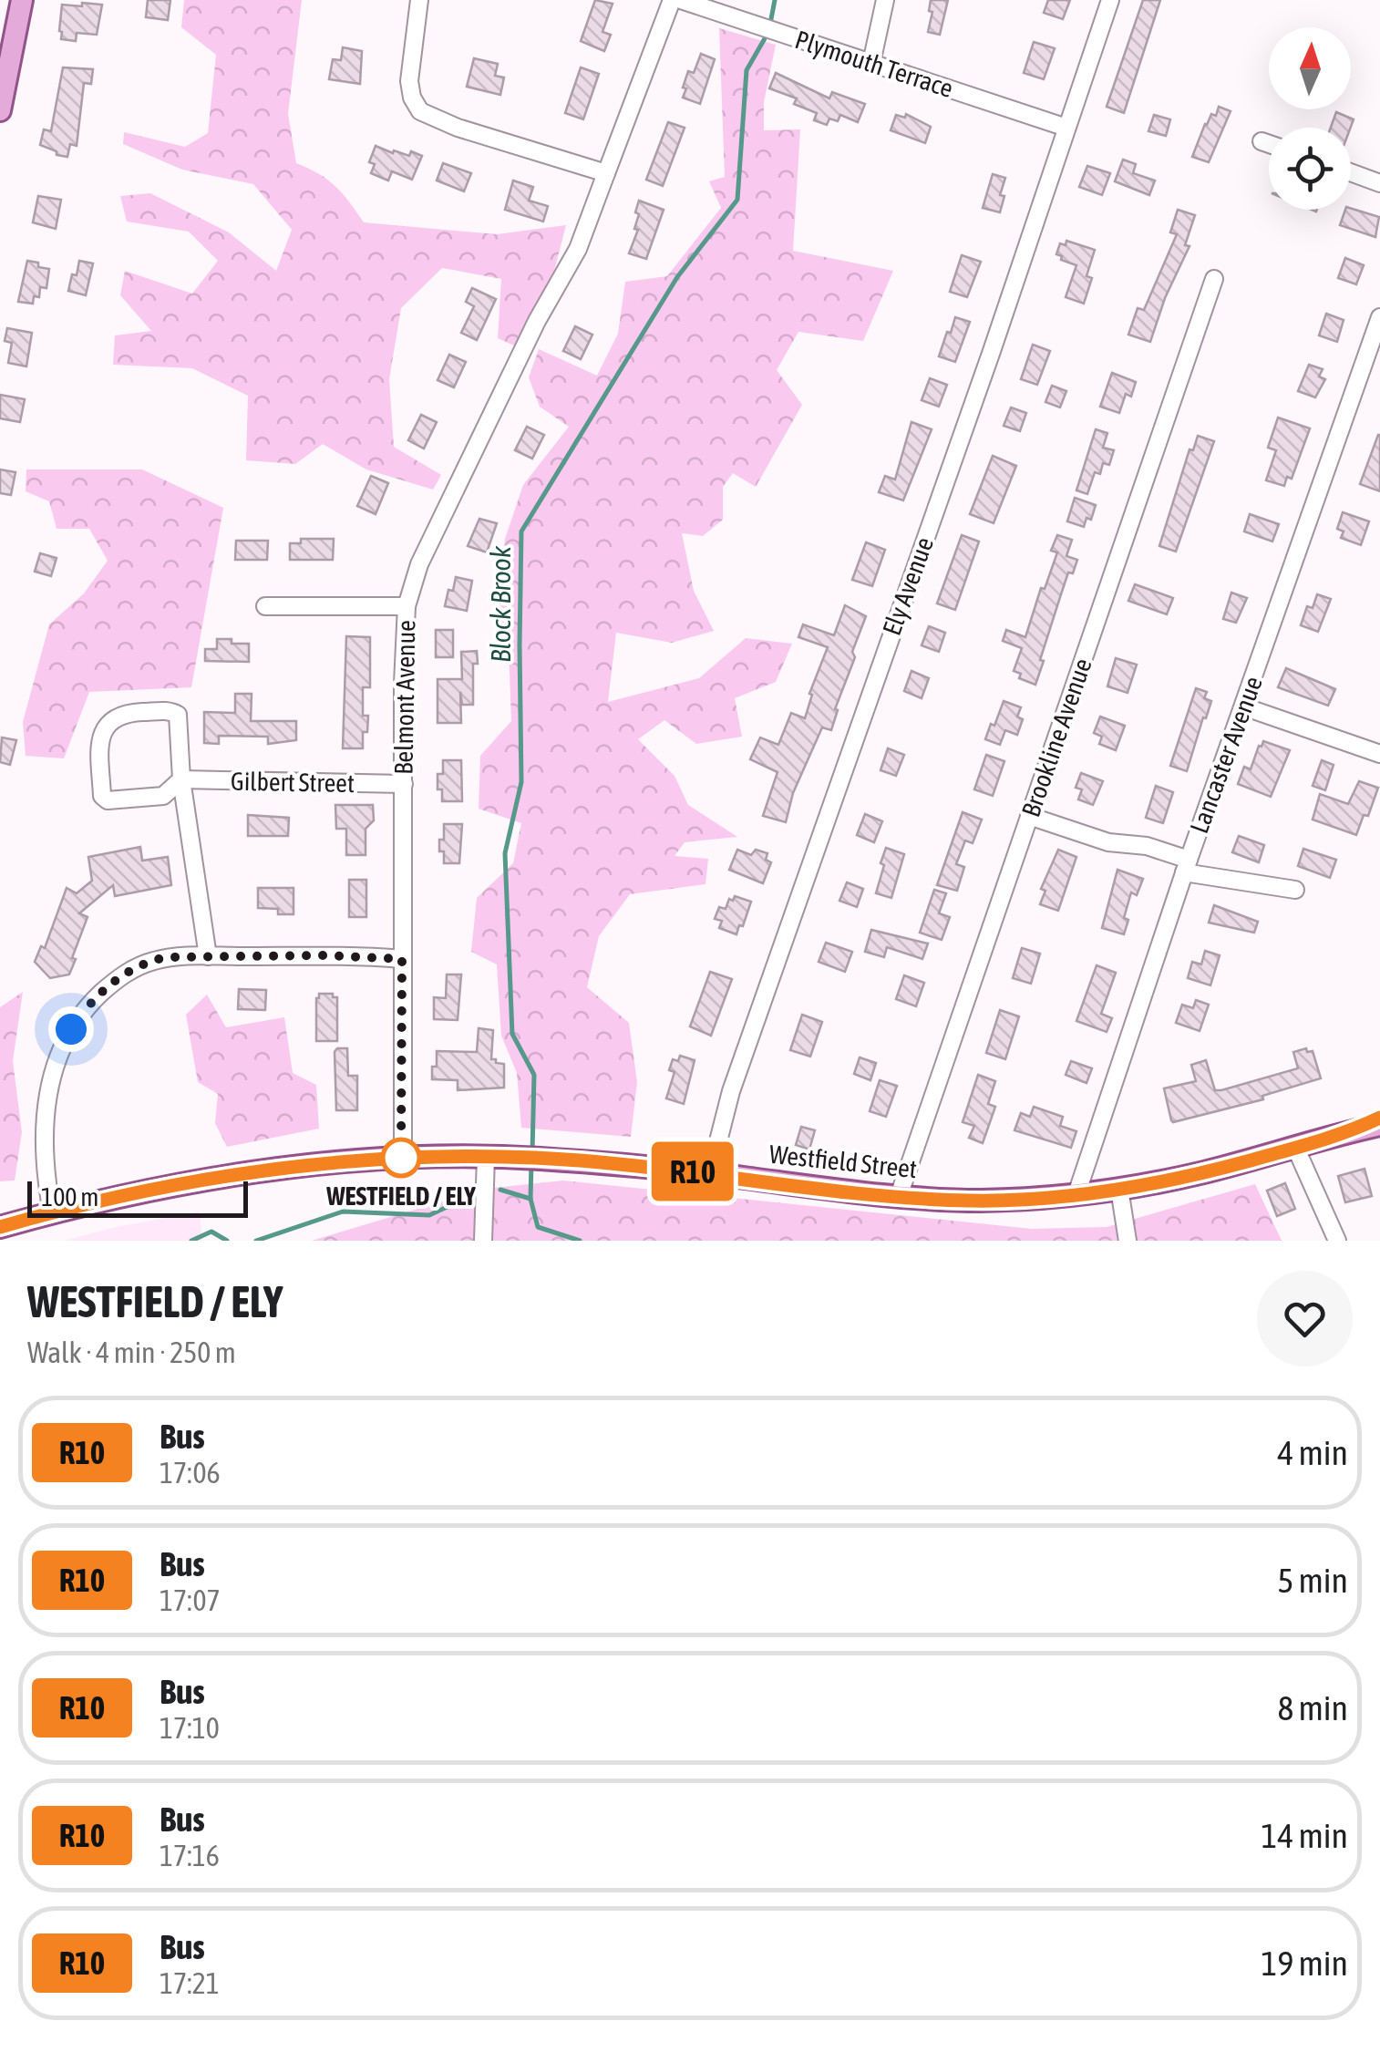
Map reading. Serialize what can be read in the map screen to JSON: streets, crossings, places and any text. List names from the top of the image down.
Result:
{
  "streets": {
    "main road": ["Westfield Street"],
    "street": [
      "Plymouth Terrace",
      "Ely Avenue",
      "Belmont Avenue",
      "Brookline Avenue",
      "Lancaster Avenue",
      "Gilbert Street"
    ]
  },
  "crossings": [
    ["Plymouth Terrace", "Ely Avenue"],
    ["Ely Avenue", "Westfield Street"],
    ["Belmont Avenue", "Gilbert Street"],
    ["Belmont Avenue", "Westfield Street"],
    ["Brookline Avenue", "Westfield Street"],
    ["Lancaster Avenue", "Westfield Street"]
  ],
  "water": ["Block Brook"],
  "places": ["WESTFIELD / ELY"],
  "lines": ["bus line R10"],
  "scale_bar": "100 m",
  "north": "top",
  "page": {
    "on_map": "R10",
    "scale": "100 m",
    "heading": ["WESTFIELD / ELY", "Walk · 4 min · 250 m"],
    "list": [
      {
        "mark": "R10",
        "name": "Bus",
        "note": "17:06",
        "value": "4 min"
      },
      {
        "mark": "R10",
        "name": "Bus",
        "note": "17:07",
        "value": "5 min"
      },
      {
        "mark": "R10",
        "name": "Bus",
        "note": "17:10",
        "value": "8 min"
      },
      {
        "mark": "R10",
        "name": "Bus",
        "note": "17:16",
        "value": "14 min"
      },
      {
        "mark": "R10",
        "name": "Bus",
        "note": "17:21",
        "value": "19 min"
      }
    ]
  }
}
